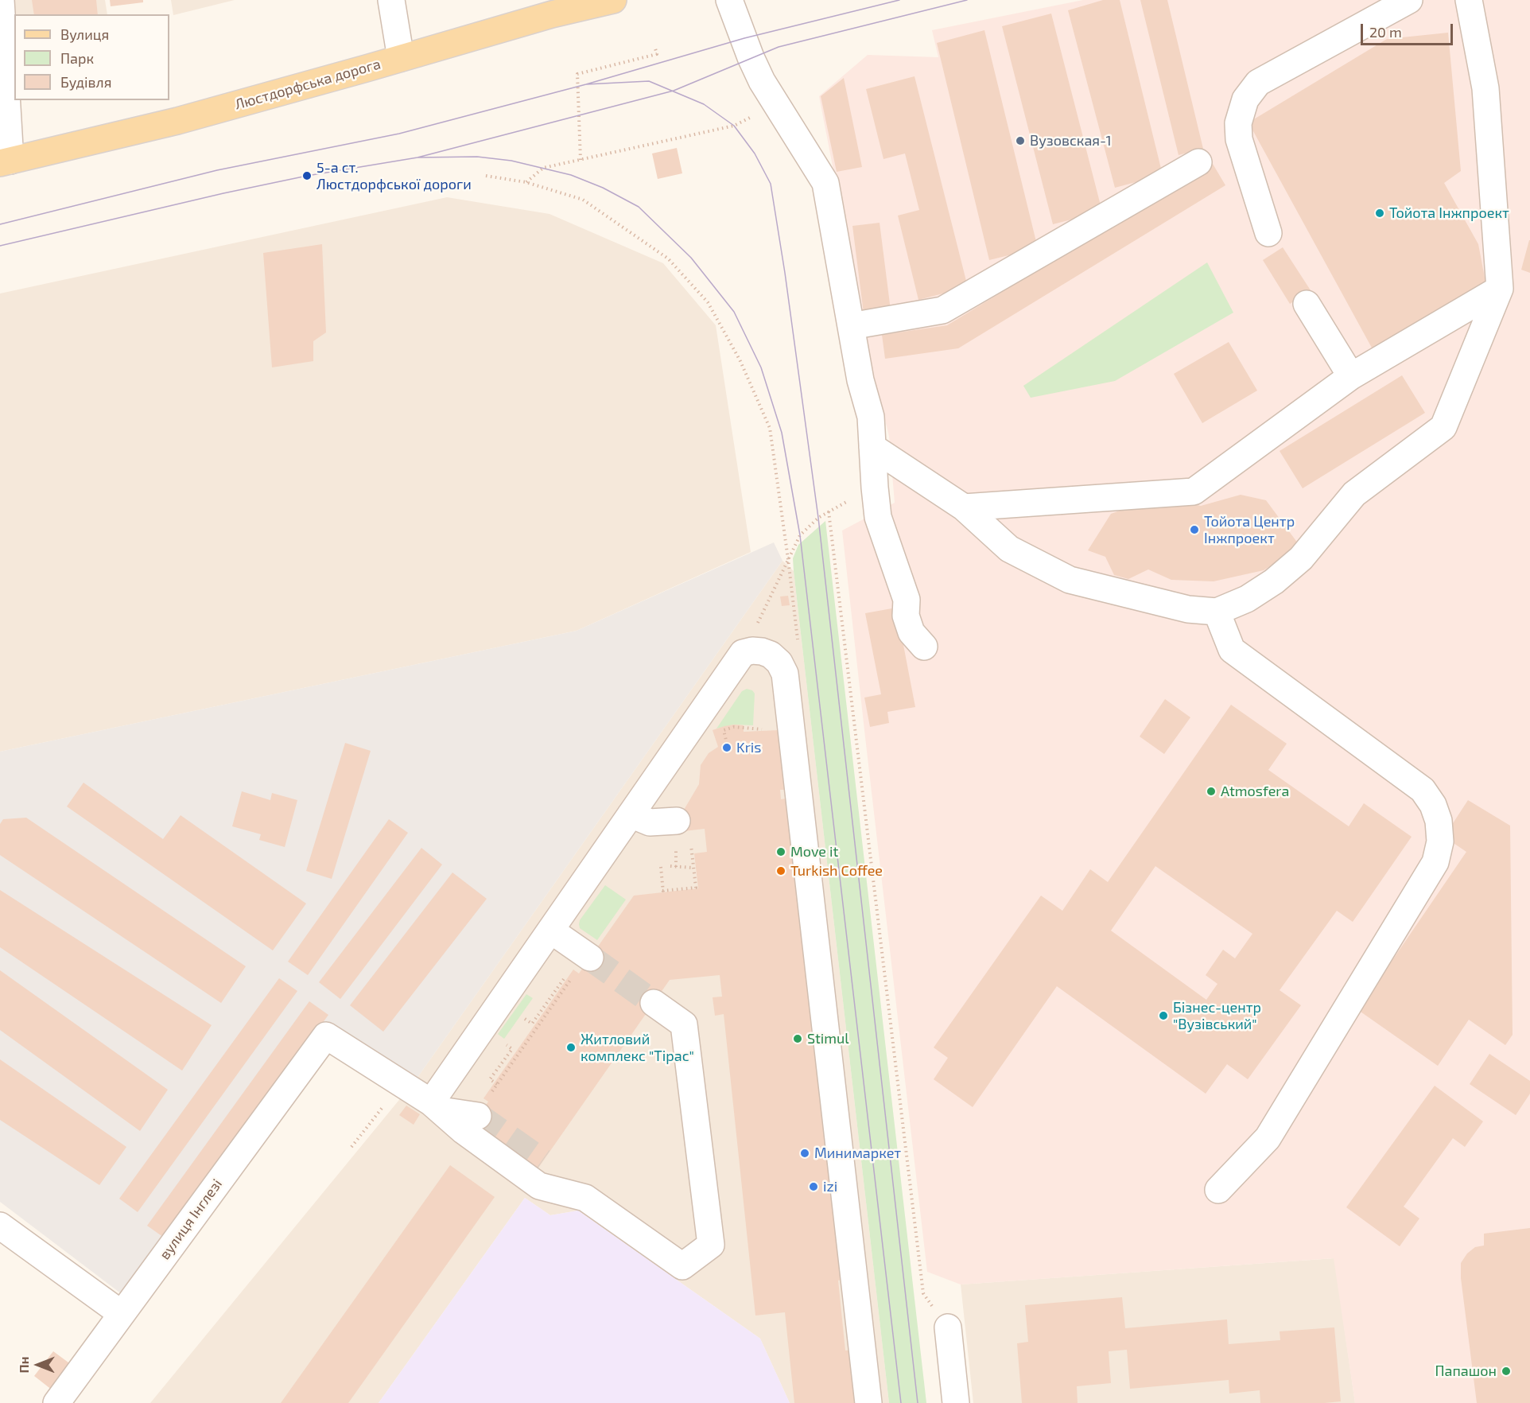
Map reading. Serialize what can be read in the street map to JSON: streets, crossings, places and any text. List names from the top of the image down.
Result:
{
  "streets": {
    "main road": ["Люстдорфська дорога"],
    "street": ["вулиця Інглезі"]
  },
  "places": [
    "Вузовская-1",
    "5-а ст. Люстдорфської дороги",
    "Тойота Інжпроект",
    "Тойота Центр Інжпроект",
    "Kris",
    "Atmosfera",
    "Move it",
    "Turkish Coffee",
    "Бізнес-центр \"Вузівський\"",
    "Stimul",
    "Житловий комплекс \"Тірас\"",
    "Минимаркет",
    "izi",
    "Папашон"
  ],
  "legend": ["Вулиця", "Парк", "Будівля"],
  "scale_bar": "20 m",
  "north": "left"
}
